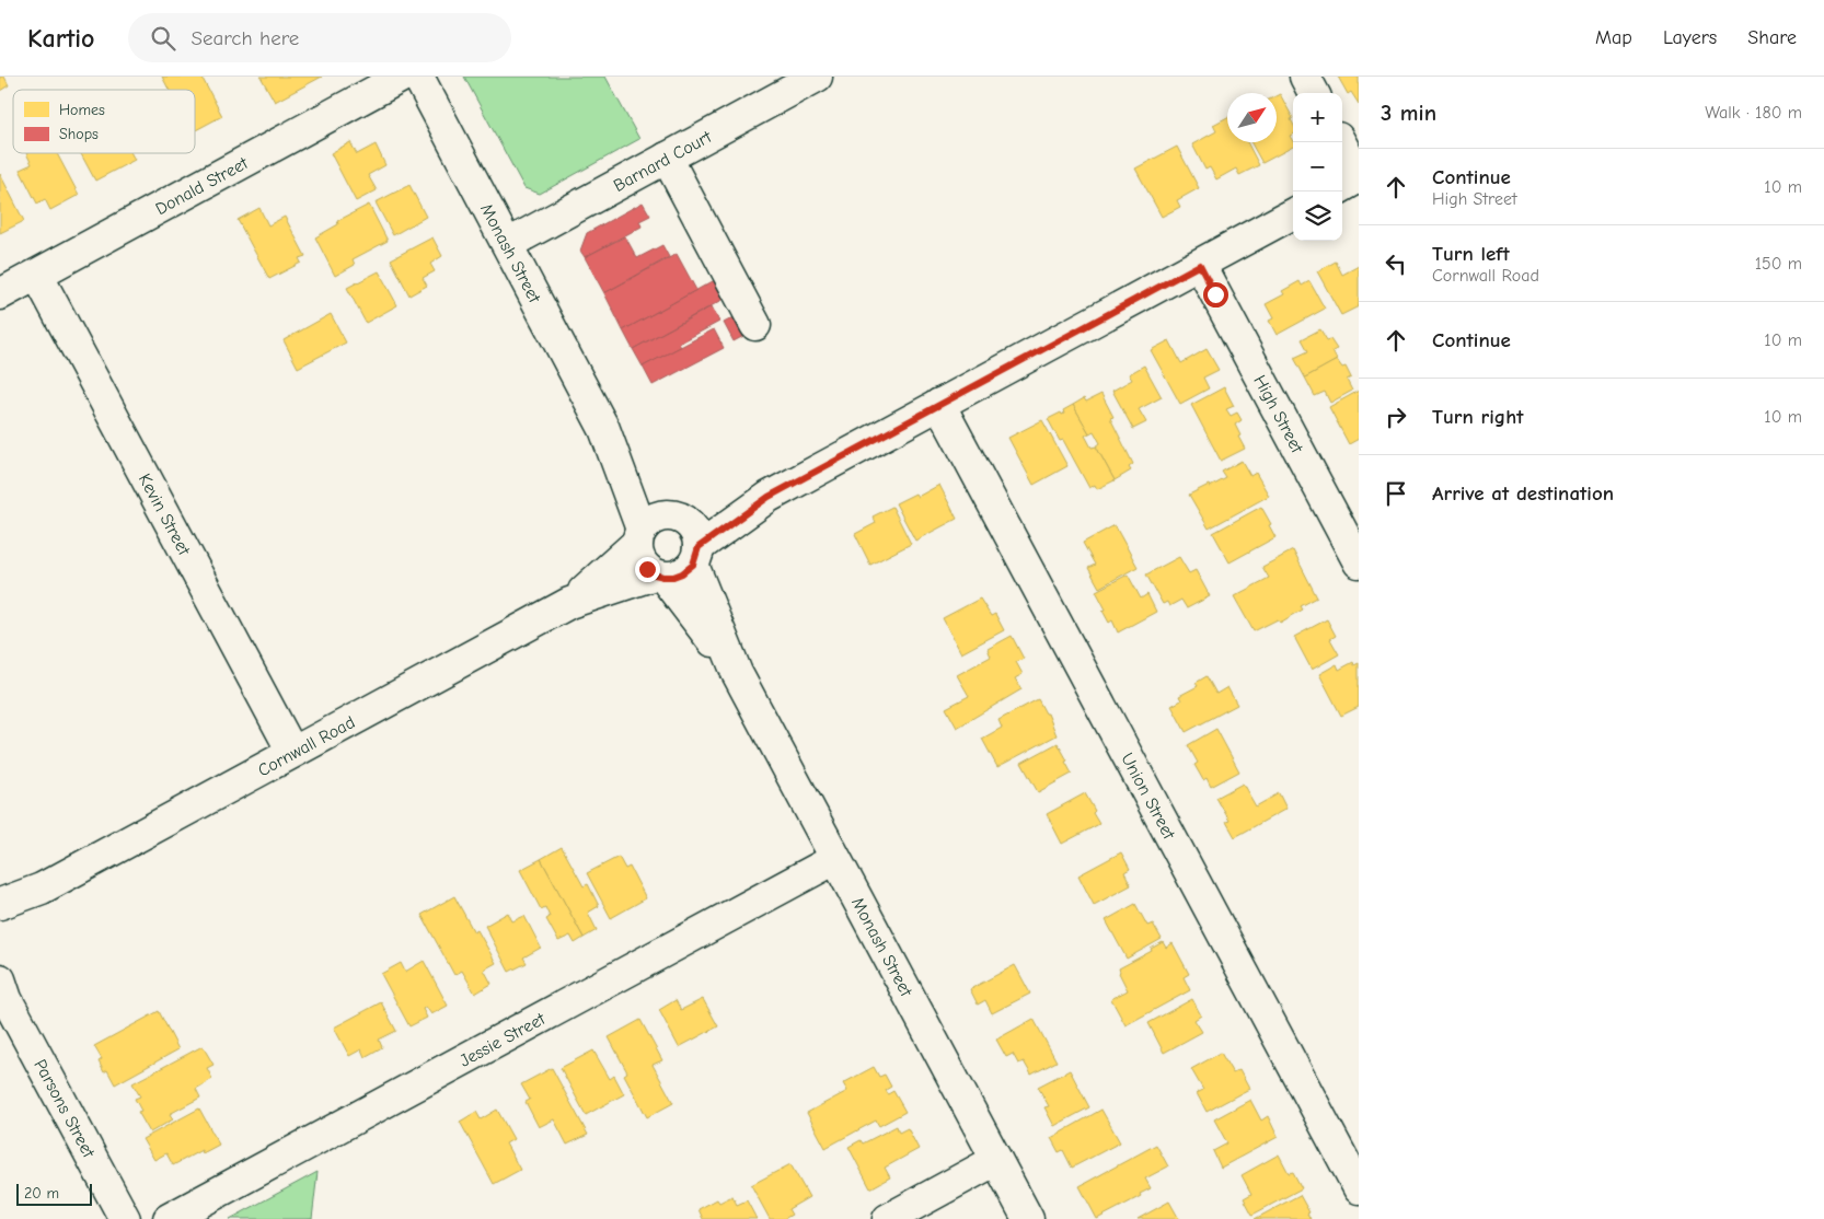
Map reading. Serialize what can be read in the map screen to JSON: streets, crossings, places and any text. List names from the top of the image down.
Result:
{
  "streets": {
    "street": [
      "Barnard Court",
      "Donald Street",
      "Monash Street",
      "High Street",
      "Kevin Street",
      "Cornwall Road",
      "Union Street",
      "Jessie Street",
      "Parsons Street"
    ]
  },
  "crossings": [
    ["Barnard Court", "Monash Street"],
    ["Donald Street", "Kevin Street"],
    ["Monash Street", "Cornwall Road"],
    ["Monash Street", "Jessie Street"],
    ["High Street", "Cornwall Road"],
    ["Kevin Street", "Cornwall Road"],
    ["Cornwall Road", "Union Street"]
  ],
  "legend": ["Homes", "Shops"],
  "scale_bar": "20 m",
  "north": "top right",
  "page": {
    "header": "Kartio",
    "search": "Search here",
    "nav": ["Map", "Layers", "Share"],
    "heading": ["3 min", "Walk · 180 m"],
    "map_buttons": ["+", "−"],
    "list": [
      ["Continue", "High Street", "10 m"],
      ["Turn left", "Cornwall Road", "150 m"],
      ["Continue", "10 m"],
      ["Turn right", "10 m"],
      "Arrive at destination"
    ],
    "scale": "20 m"
  }
}
